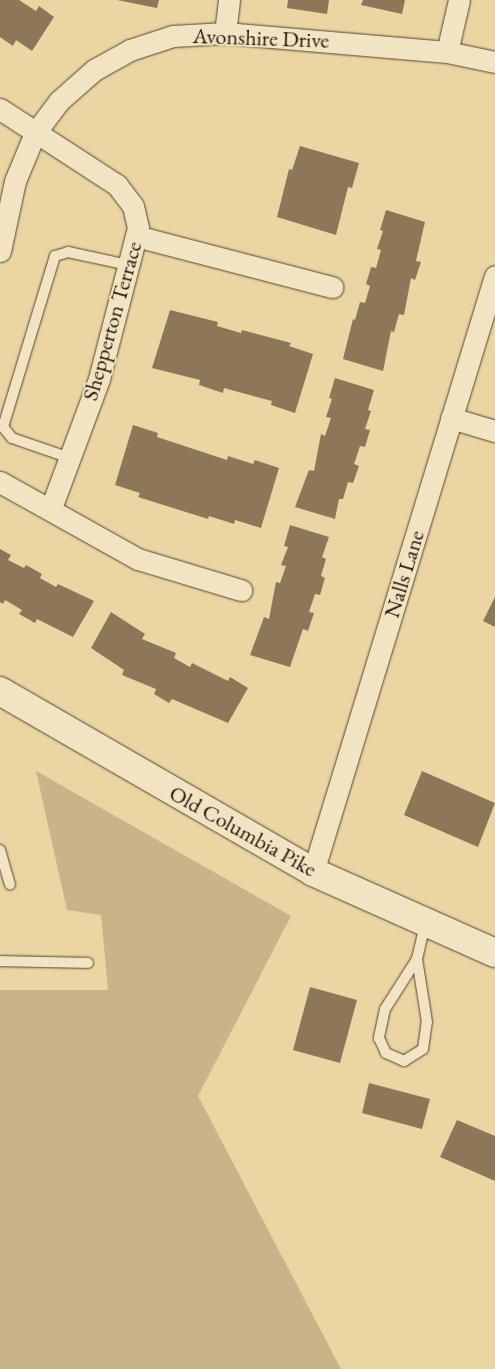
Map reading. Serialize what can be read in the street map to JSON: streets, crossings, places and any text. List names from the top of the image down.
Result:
{
  "streets": {
    "main road": ["Old Columbia Pike"],
    "street": ["Avonshire Drive", "Shepperton Terrace", "Nalls Lane"]
  },
  "crossings": [
    ["Avonshire Drive", "Shepperton Terrace"],
    ["Nalls Lane", "Old Columbia Pike"]
  ]
}
